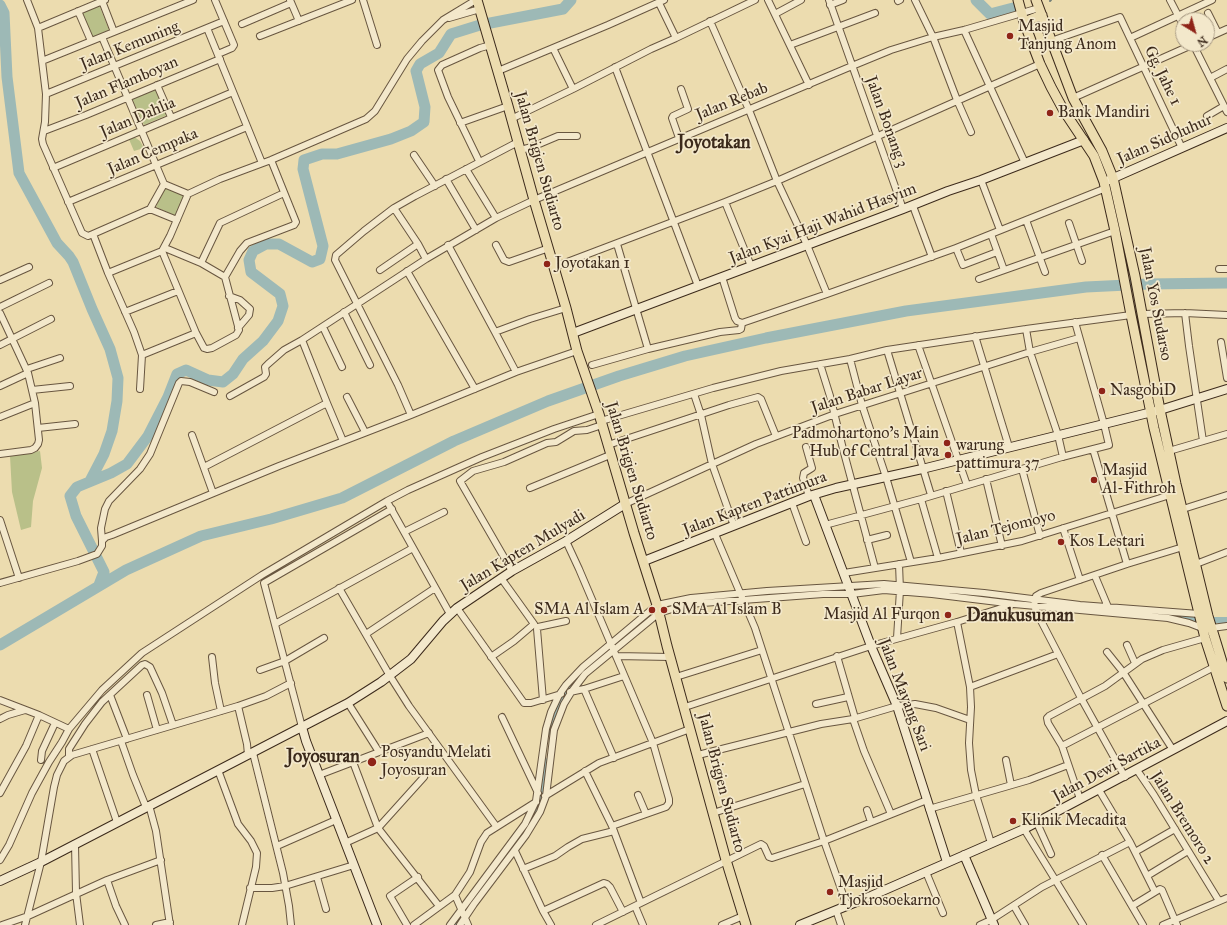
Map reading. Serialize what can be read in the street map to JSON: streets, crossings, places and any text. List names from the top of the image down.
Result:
{
  "streets": {
    "main road": [
      "Jalan Sidoluhur",
      "Jalan Brigjen Sudiarto",
      "Jalan Kyai Haji Wahid Hasyim",
      "Jalan Yos Sudarso",
      "Jalan Kapten Pattimura",
      "Jalan Kapten Mulyadi",
      "Jalan Mayang Sari",
      "Jalan Dewi Sartika"
    ],
    "street": [
      "Jalan Kemuning",
      "Gg. Jahe 1",
      "Jalan Flamboyan",
      "Jalan Rebab",
      "Jalan Dahlia",
      "Jalan Bonang 3",
      "Jalan Cempaka",
      "Jalan Babar Layar",
      "Jalan Tejomoyo",
      "Jalan Bremoro 2"
    ]
  },
  "crossings": [
    ["Jalan Kemuning", "Jalan Flamboyan"],
    ["Gg. Jahe 1", "Jalan Sidoluhur"],
    ["Gg. Jahe 1", "Jalan Yos Sudarso"],
    ["Jalan Rebab", "Jalan Bonang 3"],
    ["Jalan Rebab", "Jalan Brigjen Sudiarto"],
    ["Jalan Rebab", "Jalan Yos Sudarso"],
    ["Jalan Bonang 3", "Jalan Kyai Haji Wahid Hasyim"],
    ["Jalan Sidoluhur", "Jalan Yos Sudarso"],
    ["Jalan Brigjen Sudiarto", "Jalan Kyai Haji Wahid Hasyim"],
    ["Jalan Brigjen Sudiarto", "Jalan Babar Layar"],
    ["Jalan Brigjen Sudiarto", "Jalan Kapten Pattimura"],
    ["Jalan Brigjen Sudiarto", "Jalan Kapten Mulyadi"],
    ["Jalan Kyai Haji Wahid Hasyim", "Jalan Yos Sudarso"],
    ["Jalan Yos Sudarso", "Jalan Kapten Pattimura"],
    ["Jalan Yos Sudarso", "Jalan Tejomoyo"],
    ["Jalan Babar Layar", "Jalan Kapten Mulyadi"],
    ["Jalan Kapten Pattimura", "Jalan Mayang Sari"],
    ["Jalan Tejomoyo", "Jalan Mayang Sari"],
    ["Jalan Mayang Sari", "Jalan Dewi Sartika"],
    ["Jalan Dewi Sartika", "Jalan Bremoro 2"]
  ],
  "districts": ["Joyotakan", "Danukusuman", "Joyosuran"],
  "places": [
    "Masjid Tanjung Anom",
    "Bank Mandiri",
    "Joyotakan 1",
    "NasgobiD",
    "Padmohartono's Main Hub of Central Java",
    "warung pattimura 37",
    "Masjid Al-Fithroh",
    "Kos Lestari",
    "SMA Al Islam A",
    "SMA Al Islam B",
    "Masjid Al Furqon",
    "Posyandu Melati Joyosuran",
    "Klinik Mecadita",
    "Masjid Tjokrosoekarno"
  ],
  "north": "bottom right"
}
